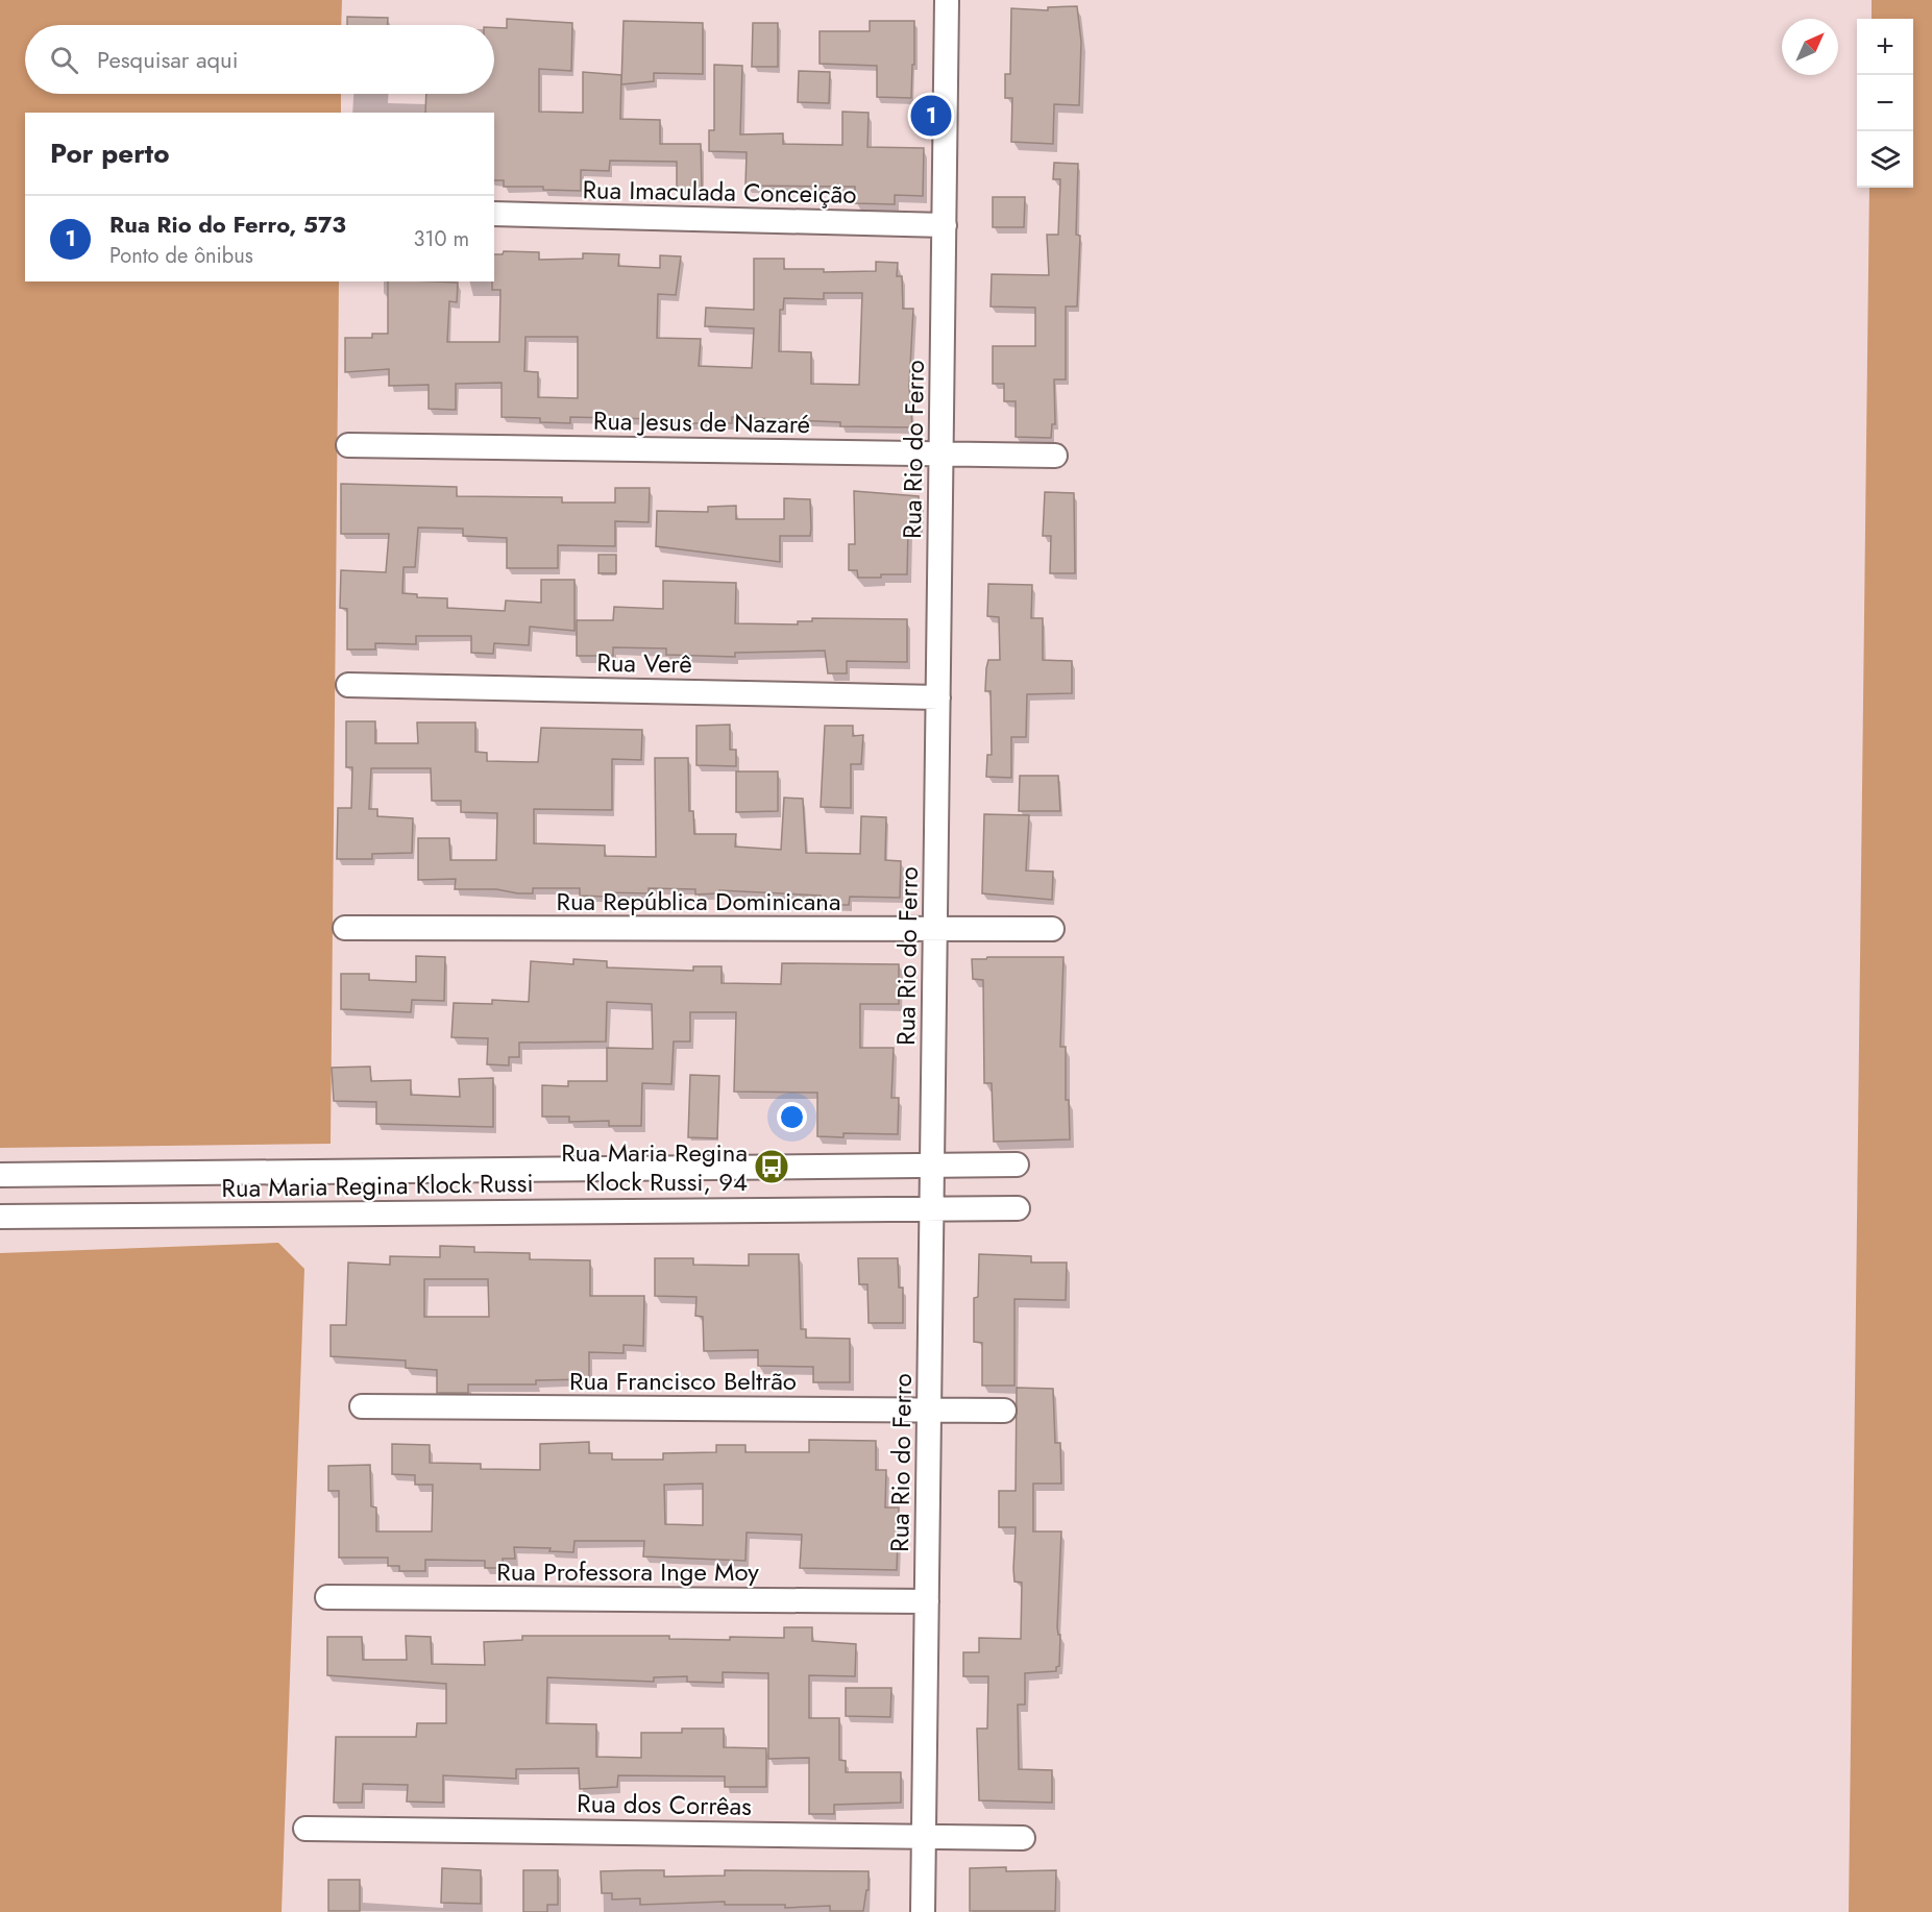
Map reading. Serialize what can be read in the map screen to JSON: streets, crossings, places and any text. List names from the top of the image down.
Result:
{
  "streets": {
    "street": [
      "Rua Imaculada Conceição",
      "Rua Jesus de Nazaré",
      "Rua Rio do Ferro",
      "Rua Verê",
      "Rua República Dominicana",
      "Rua Maria Regina Klock Russi",
      "Rua Francisco Beltrão",
      "Rua Professora Inge Moy",
      "Rua dos Corrêas"
    ]
  },
  "crossings": [
    ["Rua Imaculada Conceição", "Rua Rio do Ferro"],
    ["Rua Jesus de Nazaré", "Rua Rio do Ferro"],
    ["Rua Rio do Ferro", "Rua Verê"],
    ["Rua Rio do Ferro", "Rua República Dominicana"],
    ["Rua Rio do Ferro", "Rua Maria Regina Klock Russi"],
    ["Rua Rio do Ferro", "Rua Francisco Beltrão"],
    ["Rua Rio do Ferro", "Rua Professora Inge Moy"],
    ["Rua Rio do Ferro", "Rua dos Corrêas"]
  ],
  "places": {
    "bus stop": ["Rua Maria Regina Klock Russi, 94"]
  },
  "north": "top right",
  "page": {
    "map_buttons": ["+", "−"],
    "search": "Pesquisar aqui",
    "pins": "1",
    "heading": "Por perto",
    "list": [
      {
        "mark": "1",
        "name": "Rua Rio do Ferro, 573",
        "note": "Ponto de ônibus",
        "value": "310 m"
      }
    ]
  }
}
